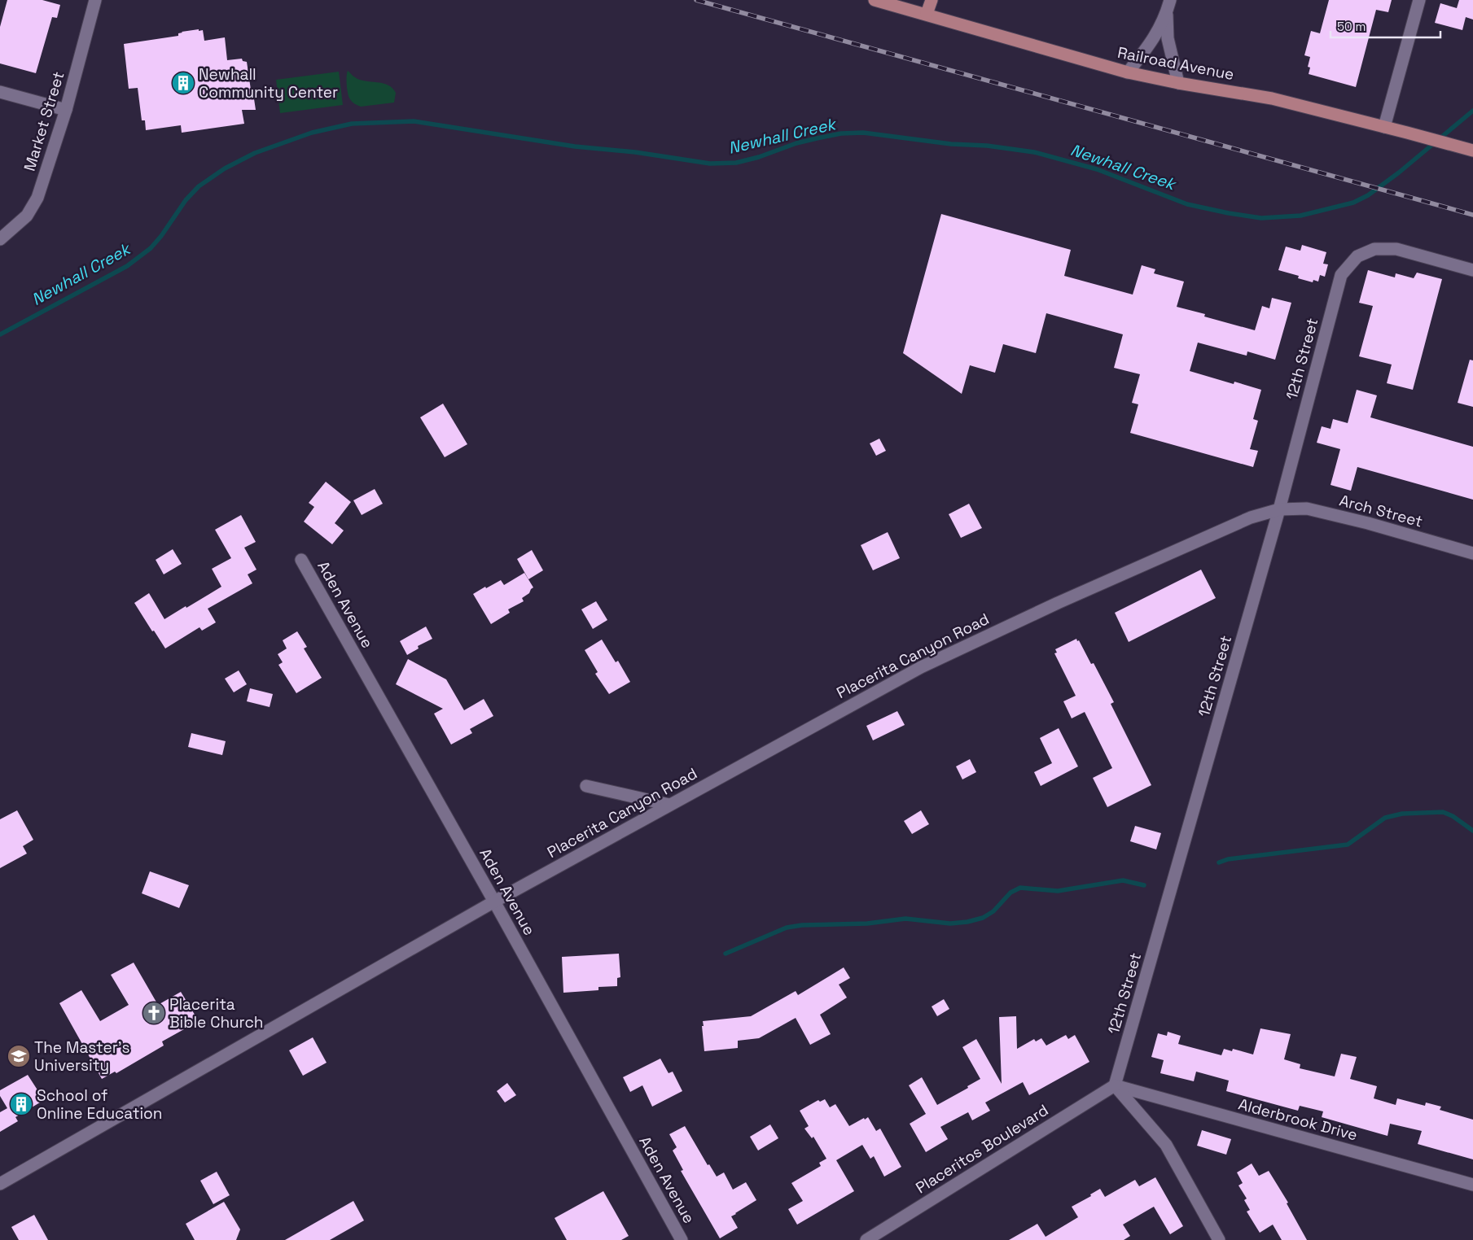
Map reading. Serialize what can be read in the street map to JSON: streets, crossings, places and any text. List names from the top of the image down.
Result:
{
  "streets": {
    "main road": ["Railroad Avenue"],
    "street": [
      "Market Street",
      "12th Street",
      "Arch Street",
      "Aden Avenue",
      "Placerita Canyon Road",
      "Alderbrook Drive",
      "Placeritos Boulevard"
    ]
  },
  "crossings": [
    ["12th Street", "Arch Street"],
    ["12th Street", "Placerita Canyon Road"],
    ["12th Street", "Alderbrook Drive"],
    ["12th Street", "Placeritos Boulevard"],
    ["Arch Street", "Placerita Canyon Road"],
    ["Aden Avenue", "Placerita Canyon Road"],
    ["Alderbrook Drive", "Placeritos Boulevard"]
  ],
  "water": ["Newhall Creek"],
  "places": {
    "building": ["Newhall Community Center", "School of Online Education"],
    "church": ["Placerita Bible Church"],
    "school or university": ["The Master's University"]
  },
  "scale_bar": "50 m"
}
